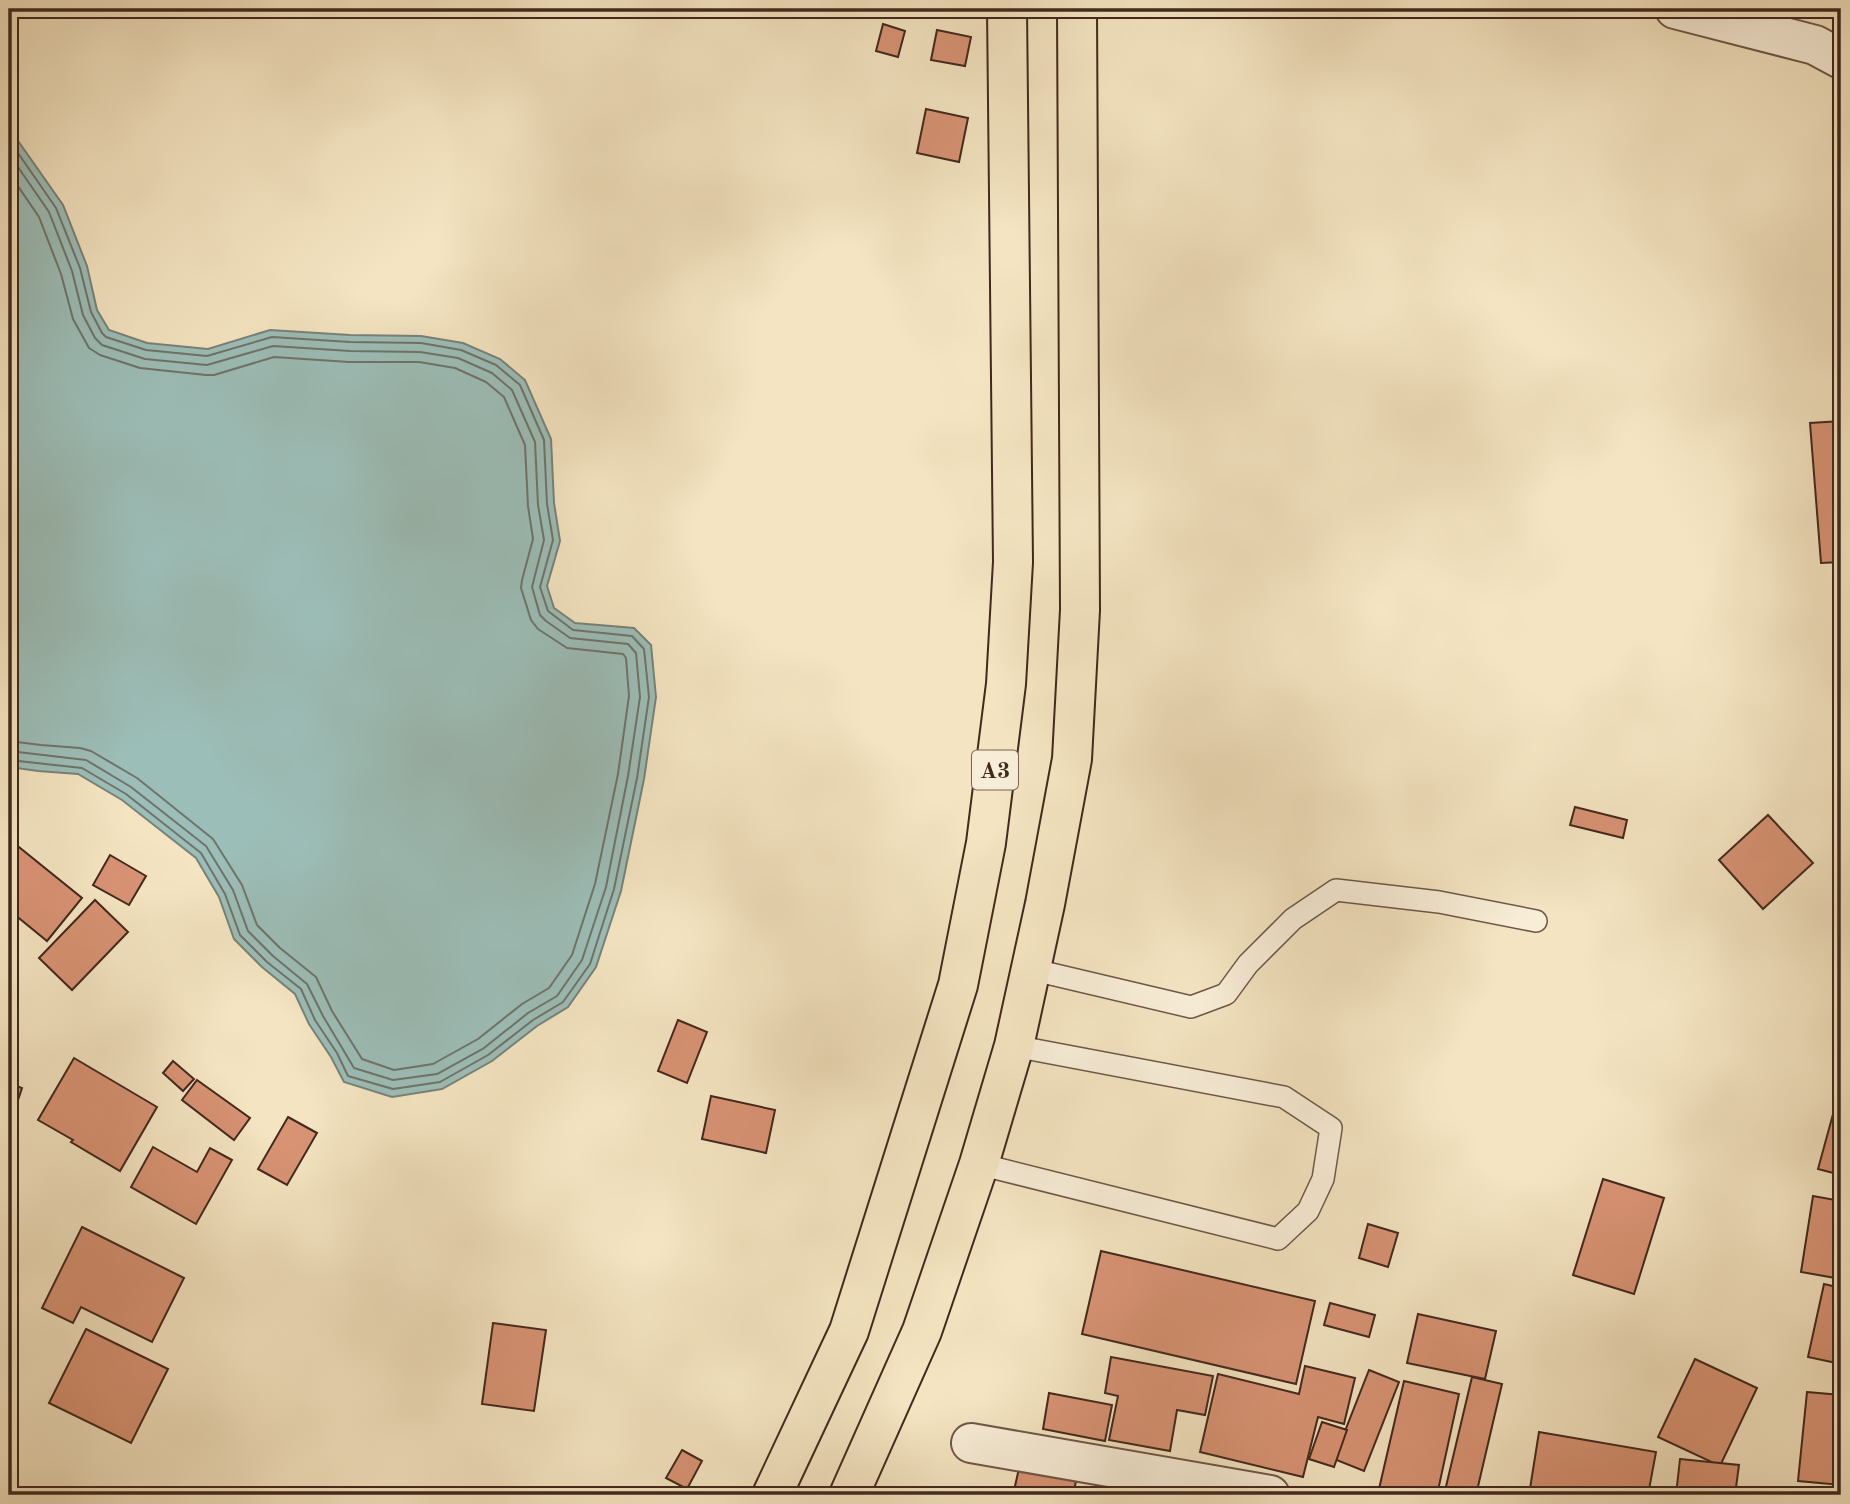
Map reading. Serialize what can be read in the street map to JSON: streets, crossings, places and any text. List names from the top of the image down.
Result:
{
  "streets": {
    "highway": ["A3"]
  }
}
